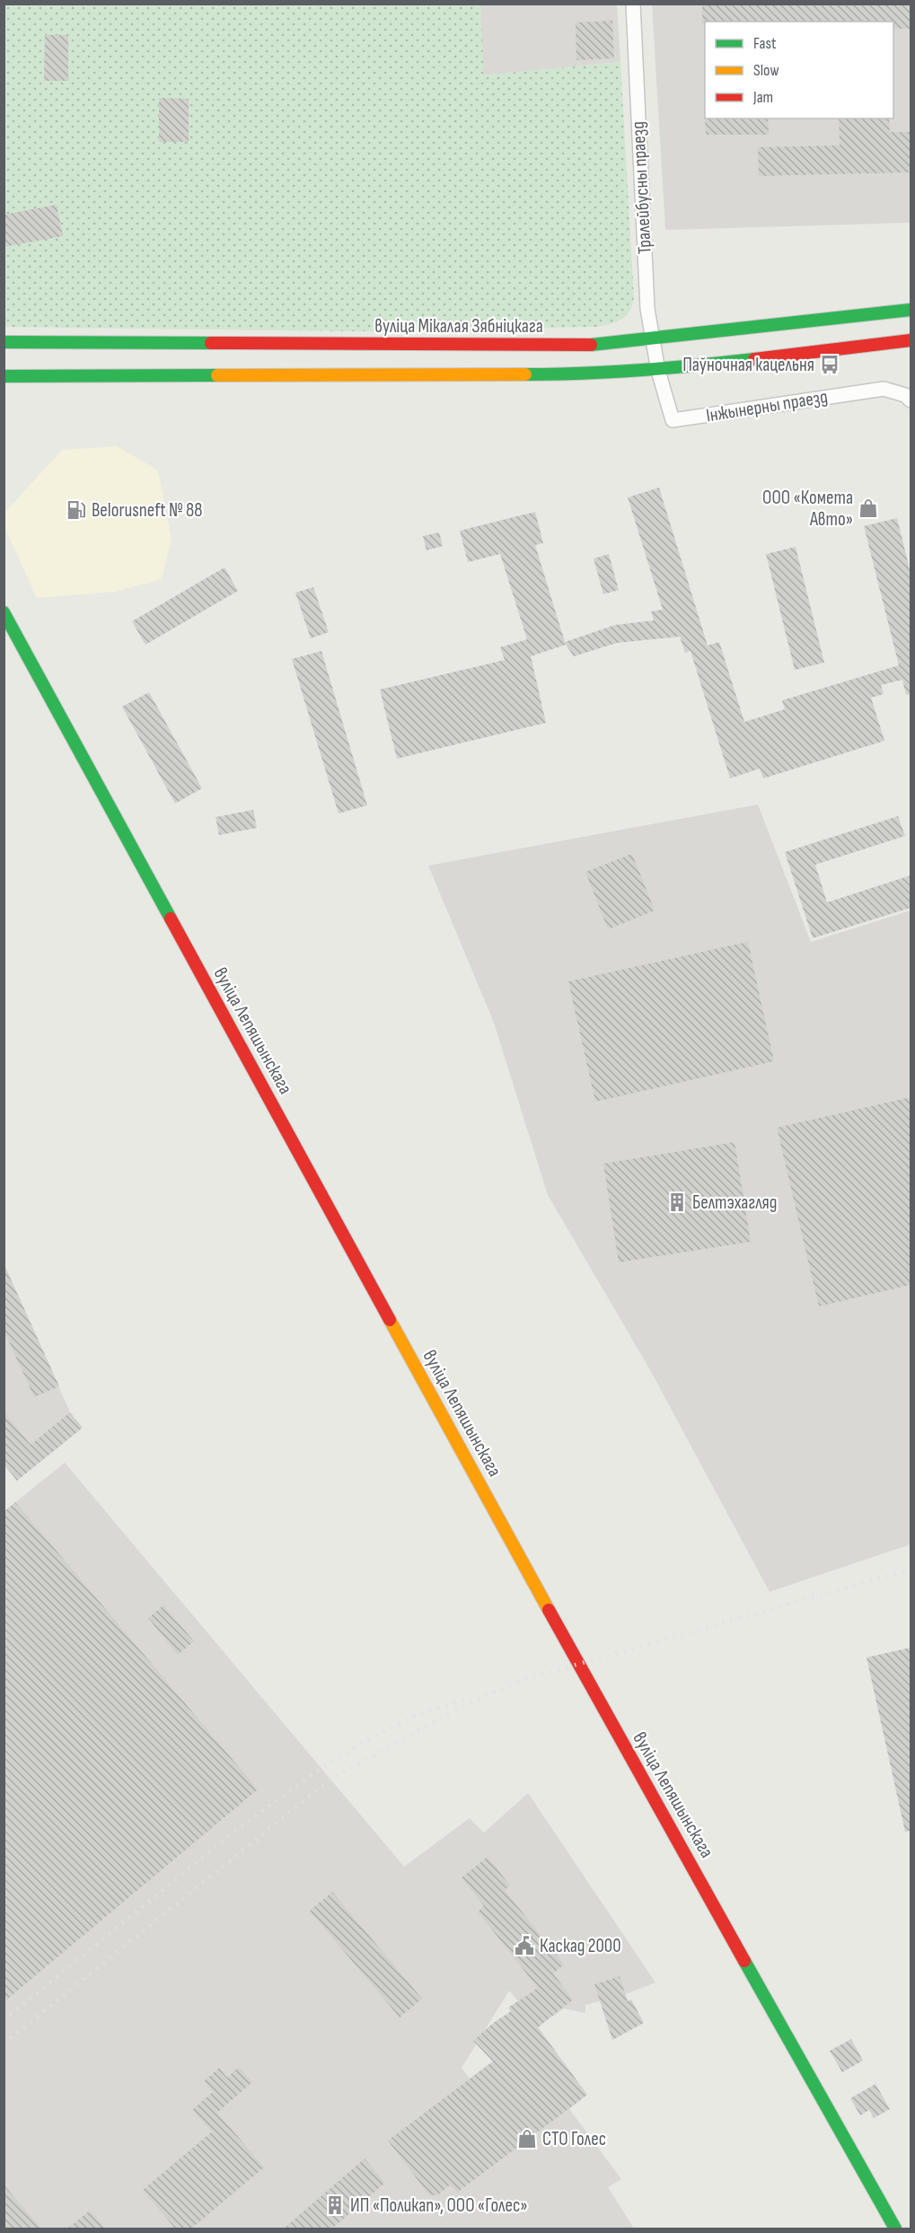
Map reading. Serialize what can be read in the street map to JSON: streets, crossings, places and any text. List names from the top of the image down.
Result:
{
  "streets": {
    "main road": ["вуліца Мікалая Зябніцкага", "вуліца Лепяшынскага"],
    "street": ["Тралейбусны праезд", "Інжынерны праезд"]
  },
  "crossings": [
    ["Тралейбусны праезд", "вуліца Мікалая Зябніцкага"],
    ["Тралейбусны праезд", "Інжынерны праезд"]
  ],
  "places": {
    "bus stop": ["Паўночная кацельня"],
    "shop": ["ООО «Комета Авто»", "СТО Голес"],
    "fuel station": ["Belorusneft № 88"],
    "building": ["Белтэхагляд", "ИП «Поликап», ООО «Голес»"],
    "public building": ["Каскад 2000"]
  },
  "legend": ["Fast", "Slow", "Jam"]
}
